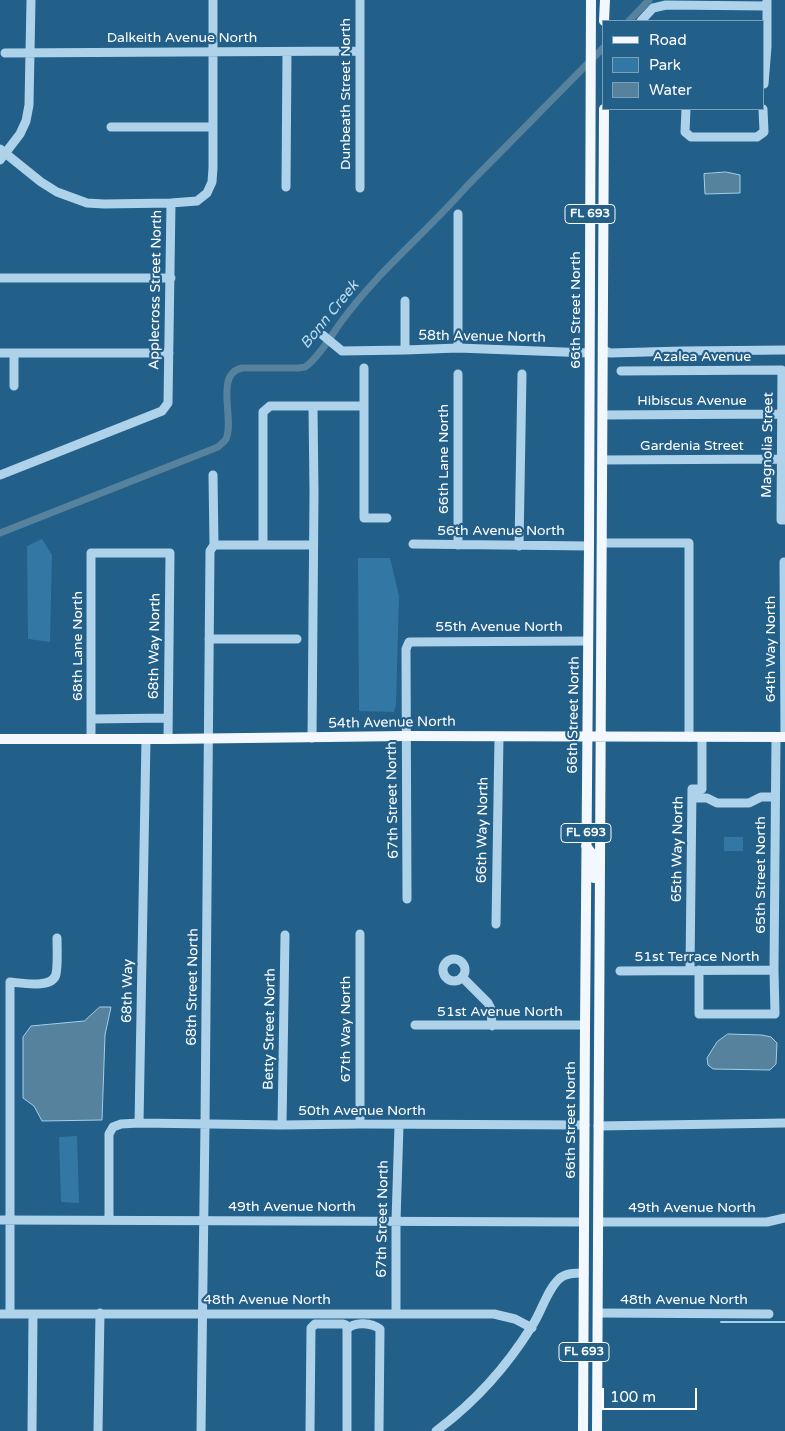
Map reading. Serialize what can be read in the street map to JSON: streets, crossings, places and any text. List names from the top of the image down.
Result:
{
  "streets": {
    "main road": ["FL 693", "66th Street North", "54th Avenue North"],
    "street": [
      "Dalkeith Avenue North",
      "Dunbeath Street North",
      "Applecross Street North",
      "58th Avenue North",
      "Azalea Avenue",
      "Hibiscus Avenue",
      "Magnolia Street",
      "Gardenia Street",
      "66th Lane North",
      "56th Avenue North",
      "55th Avenue North",
      "68th Lane North",
      "68th Way North",
      "64th Way North",
      "67th Street North",
      "66th Way North",
      "65th Way North",
      "65th Street North",
      "51st Terrace North",
      "68th Street North",
      "68th Way",
      "51st Avenue North",
      "Betty Street North",
      "67th Way North",
      "50th Avenue North",
      "49th Avenue North",
      "48th Avenue North"
    ]
  },
  "crossings": [
    ["Dalkeith Avenue North", "Dunbeath Street North"],
    ["Dalkeith Avenue North", "Applecross Street North"],
    ["66th Street North", "58th Avenue North"],
    ["66th Street North", "Hibiscus Avenue"],
    ["66th Street North", "Gardenia Street"],
    ["66th Street North", "56th Avenue North"],
    ["66th Street North", "55th Avenue North"],
    ["66th Street North", "54th Avenue North"],
    ["66th Street North", "51st Avenue North"],
    ["66th Street North", "50th Avenue North"],
    ["66th Street North", "49th Avenue North"],
    ["66th Street North", "48th Avenue North"],
    ["Azalea Avenue", "Magnolia Street"],
    ["Hibiscus Avenue", "Magnolia Street"],
    ["Magnolia Street", "Gardenia Street"],
    ["66th Lane North", "56th Avenue North"],
    ["55th Avenue North", "67th Street North"],
    ["68th Lane North", "68th Way North"],
    ["68th Lane North", "54th Avenue North"],
    ["68th Way North", "54th Avenue North"],
    ["64th Way North", "54th Avenue North"],
    ["64th Way North", "65th Street North"],
    ["54th Avenue North", "67th Street North"],
    ["54th Avenue North", "66th Way North"],
    ["54th Avenue North", "65th Way North"],
    ["54th Avenue North", "65th Street North"],
    ["54th Avenue North", "68th Street North"],
    ["54th Avenue North", "68th Way"],
    ["67th Street North", "50th Avenue North"],
    ["67th Street North", "49th Avenue North"],
    ["67th Street North", "48th Avenue North"],
    ["65th Way North", "65th Street North"],
    ["65th Way North", "51st Terrace North"],
    ["65th Street North", "51st Terrace North"],
    ["68th Street North", "50th Avenue North"],
    ["68th Street North", "49th Avenue North"],
    ["68th Street North", "48th Avenue North"],
    ["68th Way", "50th Avenue North"],
    ["Betty Street North", "50th Avenue North"],
    ["67th Way North", "50th Avenue North"]
  ],
  "water": ["Bonn Creek"],
  "legend": ["Road", "Park", "Water"],
  "scale_bar": "100 m"
}
